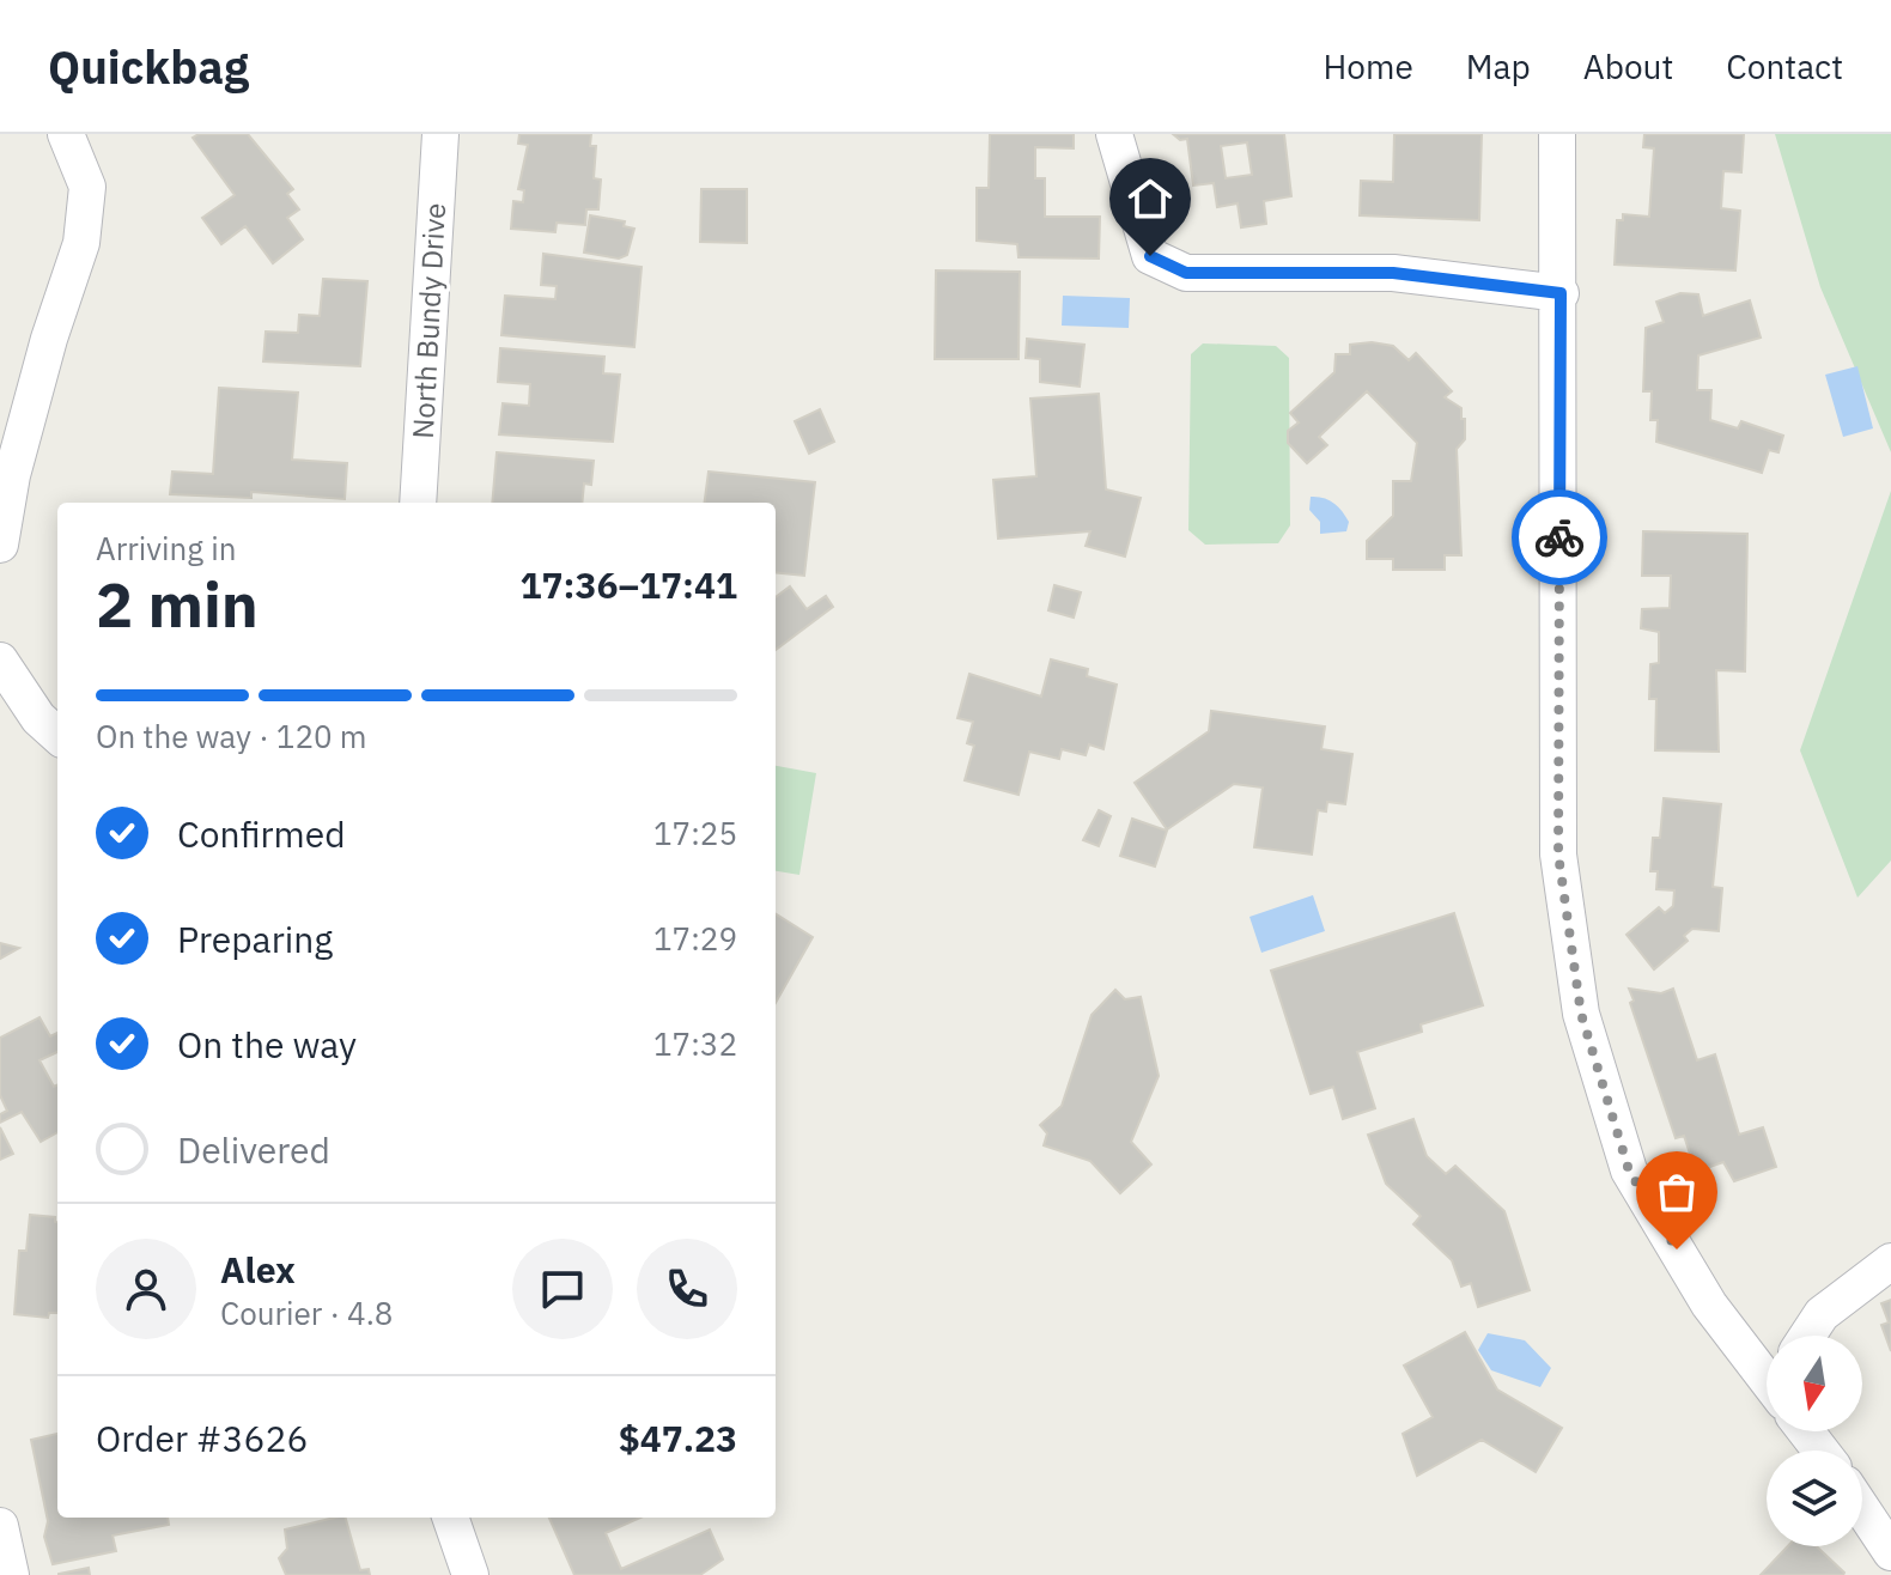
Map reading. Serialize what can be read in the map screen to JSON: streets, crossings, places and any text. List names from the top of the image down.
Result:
{
  "streets": {
    "street": ["North Bundy Drive"]
  },
  "north": "bottom",
  "page": {
    "header": "Quickbag",
    "nav": [
      "Home",
      "Map",
      "About",
      "Contact"
    ],
    "heading": ["2 min", "Arriving in", "17:36–17:41"],
    "panel": [
      "Alex",
      "Courier · 4.8",
      "Order #3626",
      "$47.23"
    ],
    "bar": "On the way · 120 m",
    "list": [
      ["Confirmed", "17:25"],
      ["Preparing", "17:29"],
      ["On the way", "17:32"],
      "Delivered"
    ]
  }
}
